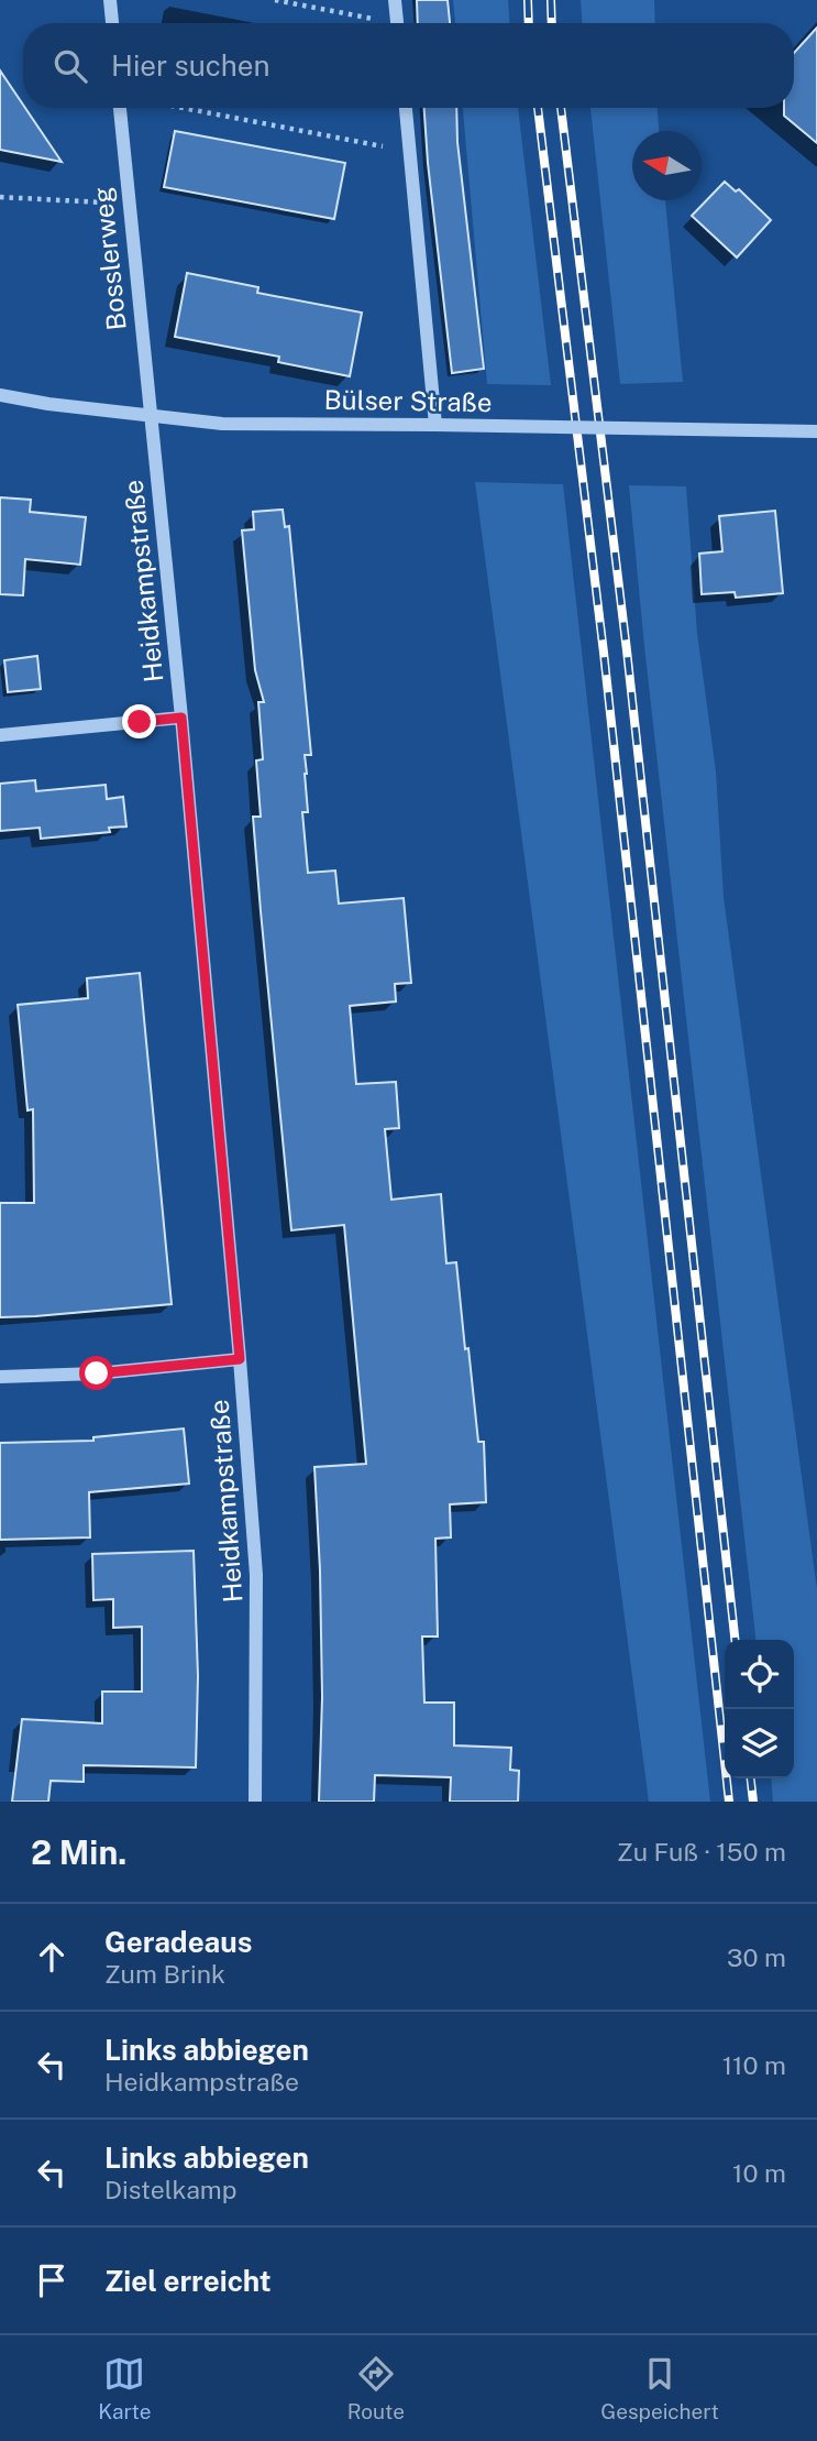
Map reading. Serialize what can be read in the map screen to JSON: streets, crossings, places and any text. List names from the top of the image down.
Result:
{
  "streets": {
    "street": ["Bosslerweg", "Bülser Straße", "Heidkampstraße"]
  },
  "crossings": [
    ["Bosslerweg", "Bülser Straße"],
    ["Bosslerweg", "Heidkampstraße"],
    ["Bülser Straße", "Heidkampstraße"]
  ],
  "north": "left",
  "page": {
    "search": "Hier suchen",
    "heading": ["2 Min.", "Zu Fuß · 150 m"],
    "list": [
      ["Geradeaus", "Zum Brink", "30 m"],
      ["Links abbiegen", "Heidkampstraße", "110 m"],
      ["Links abbiegen", "Distelkamp", "10 m"],
      "Ziel erreicht"
    ],
    "nav": ["Karte", "Route", "Gespeichert"]
  }
}
